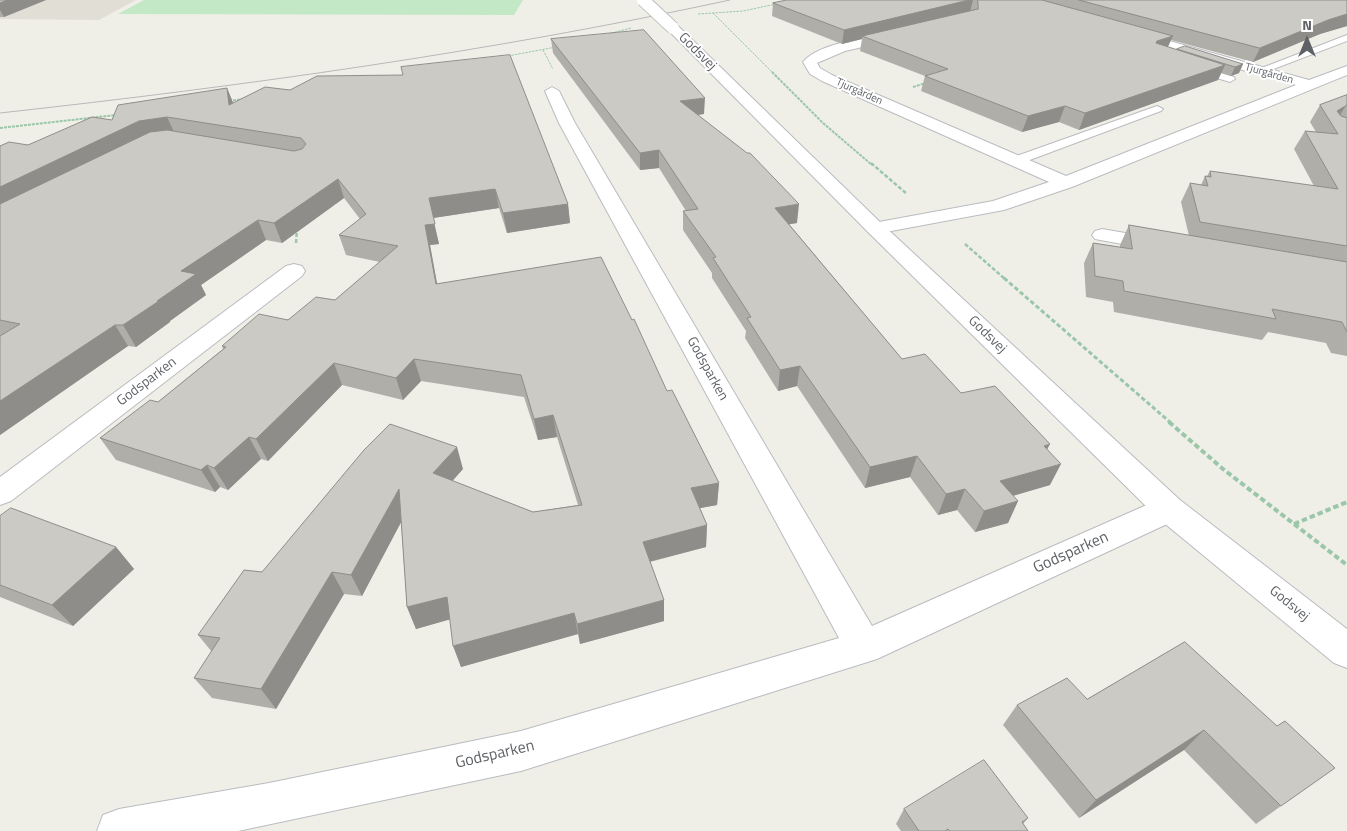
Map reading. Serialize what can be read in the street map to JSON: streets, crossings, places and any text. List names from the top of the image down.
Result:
{
  "streets": {
    "street": ["Godsvej", "Tjurgården", "Godsparken"]
  },
  "crossings": [
    ["Godsvej", "Tjurgården"],
    ["Godsvej", "Godsparken"]
  ],
  "north": "top"
}
